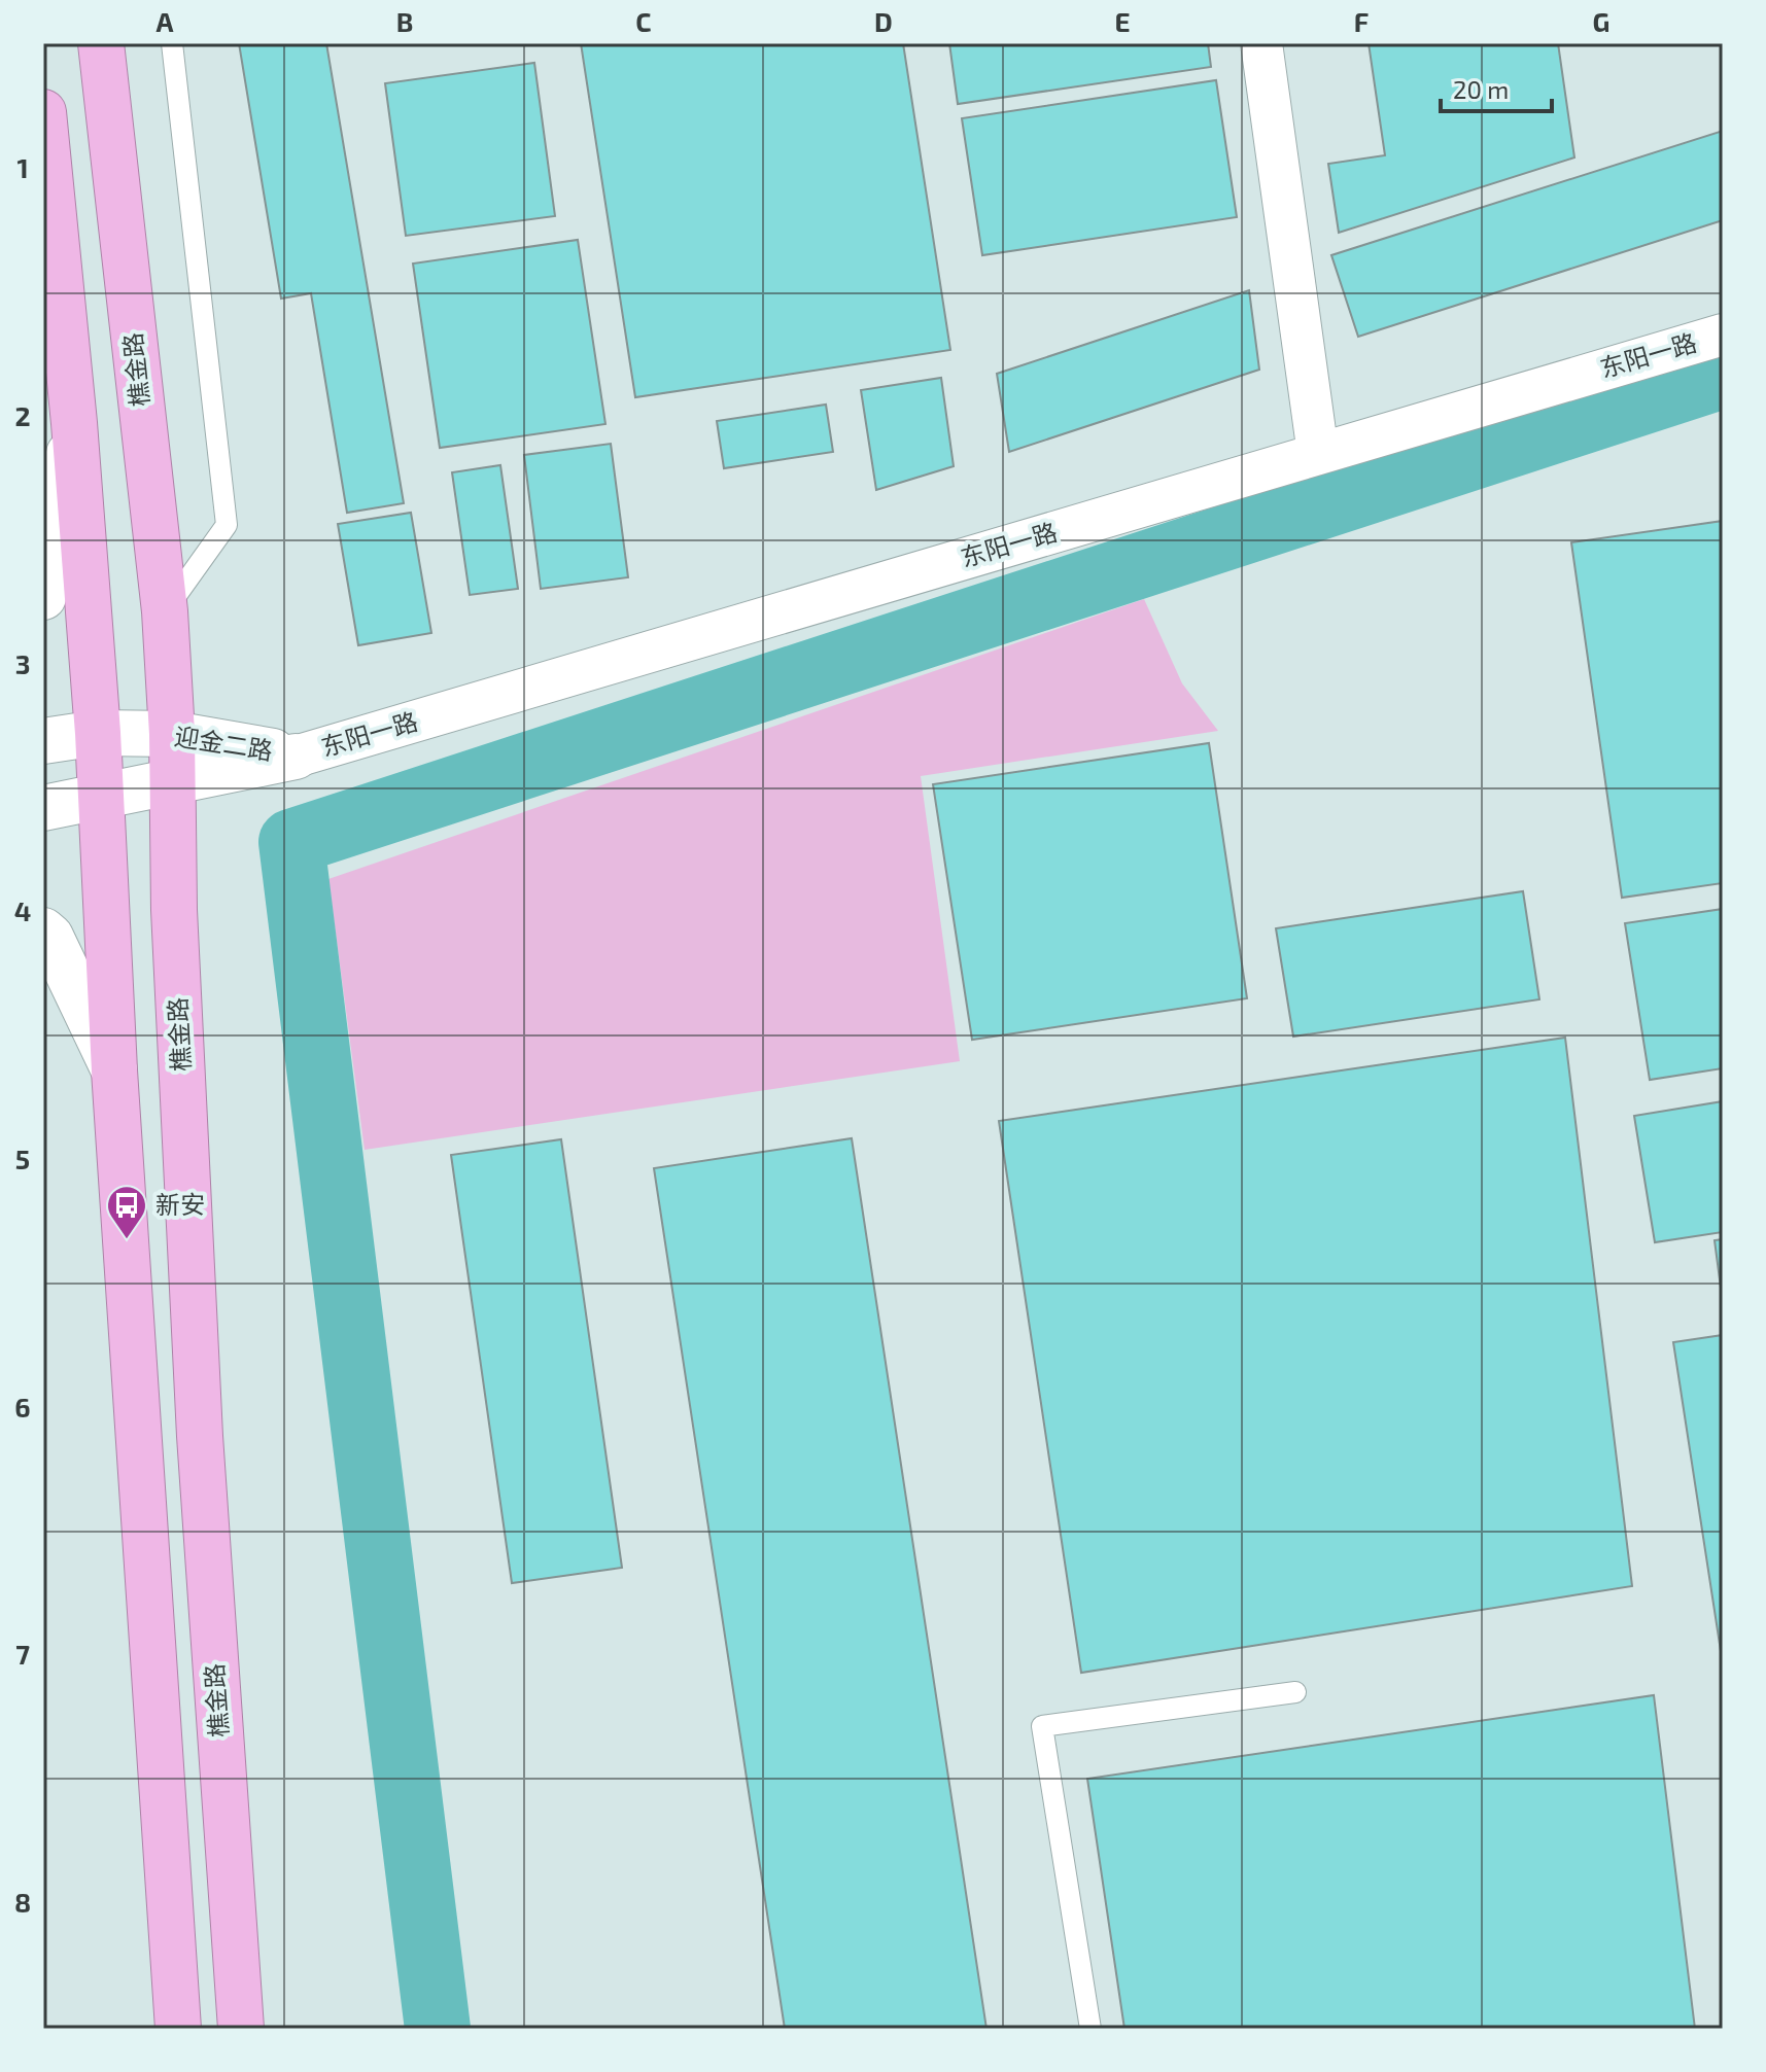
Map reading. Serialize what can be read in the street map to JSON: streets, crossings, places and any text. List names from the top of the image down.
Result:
{
  "streets": {
    "highway": ["樵金路"],
    "street": ["东阳一路", "迎金二路"]
  },
  "crossings": [
    ["东阳一路", "迎金二路"],
    ["樵金路", "迎金二路"]
  ],
  "places": {
    "bus stop": ["新安"]
  },
  "scale_bar": "20 m",
  "grid": {
    "columns": [
      "A",
      "B",
      "C",
      "D",
      "E",
      "F",
      "G"
    ],
    "rows": [
      "1",
      "2",
      "3",
      "4",
      "5",
      "6",
      "7",
      "8"
    ]
  }
}
